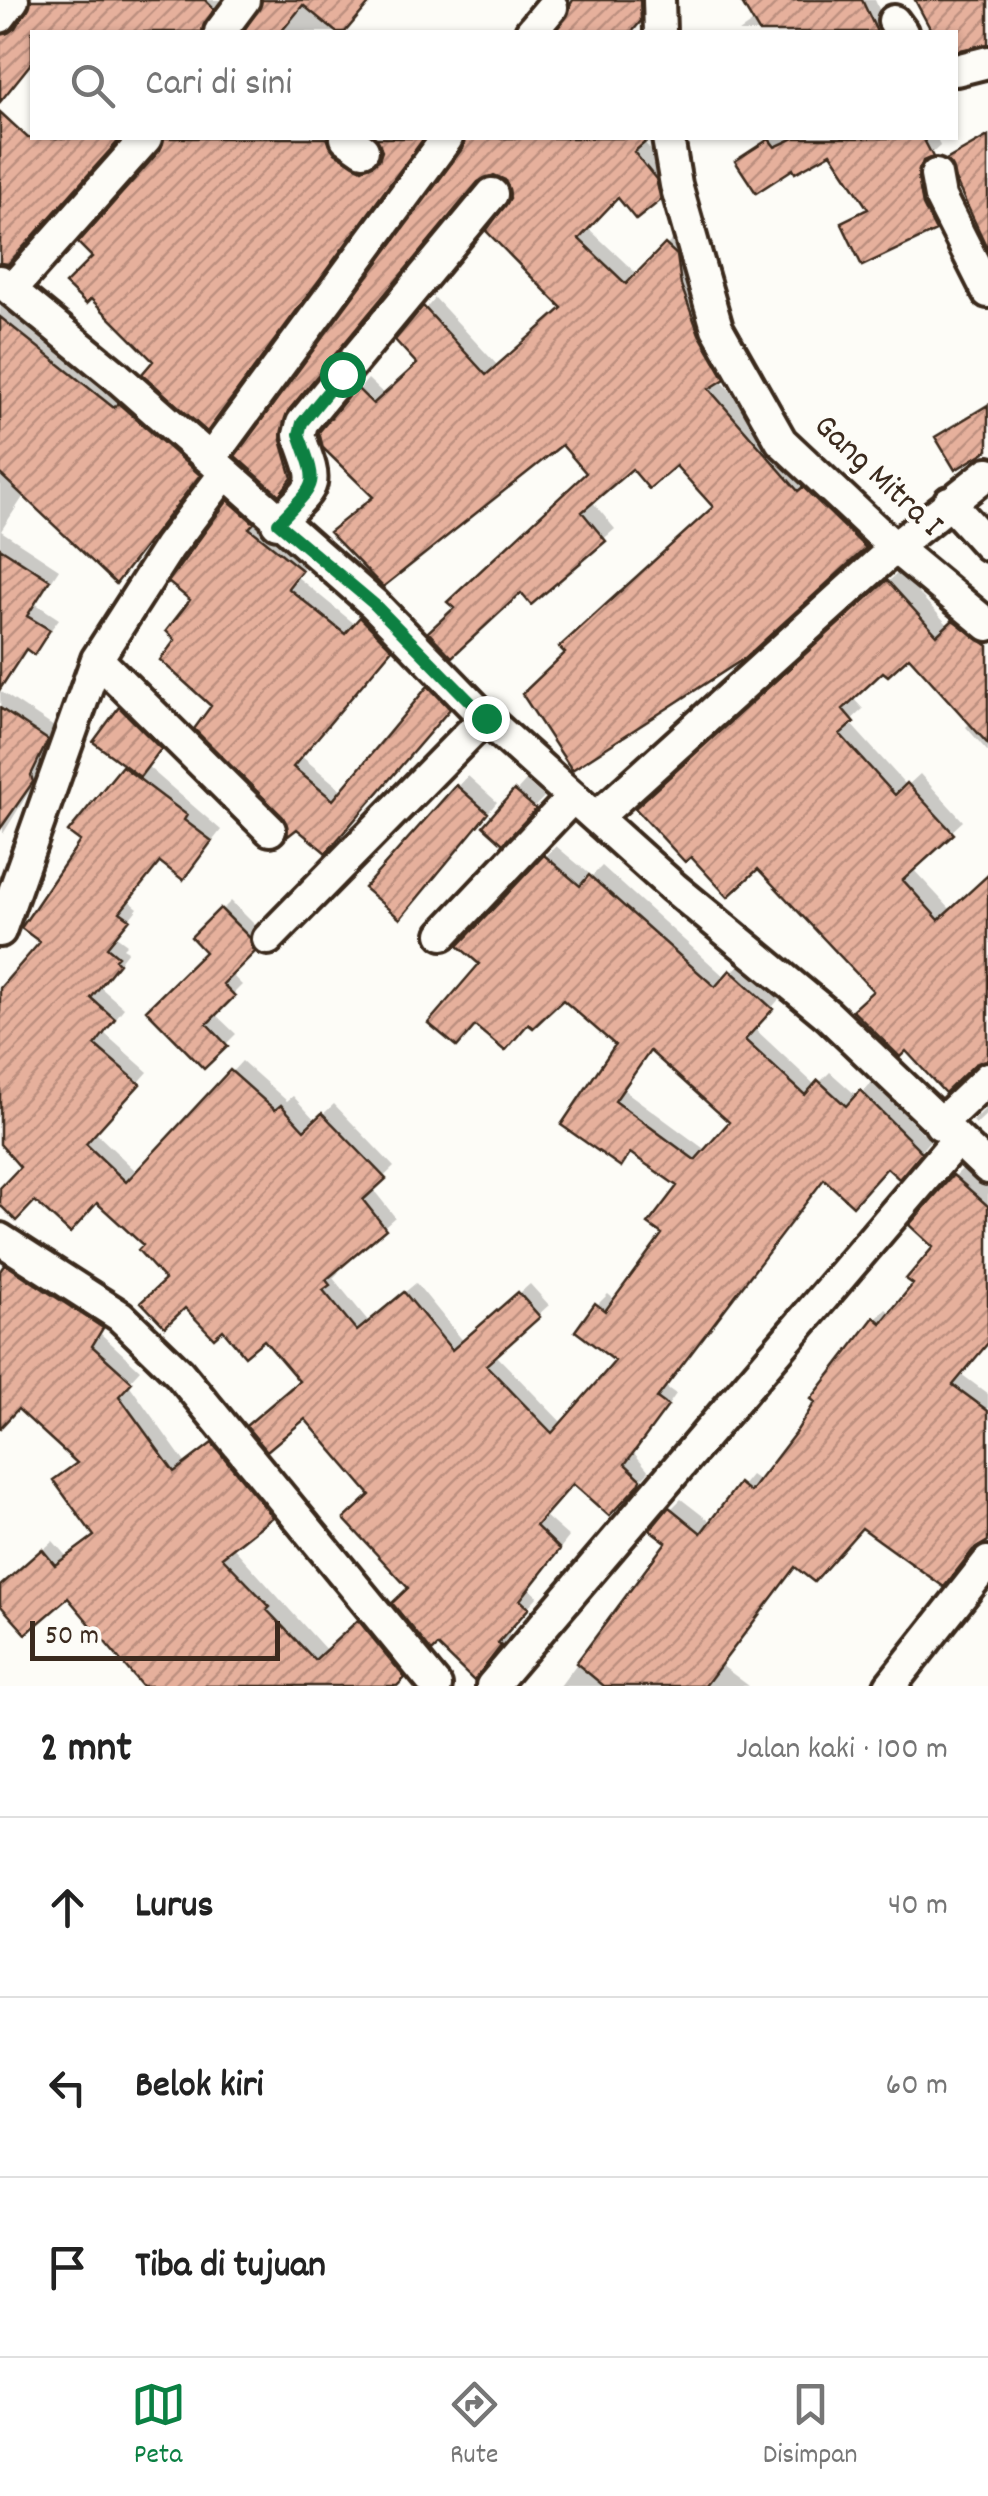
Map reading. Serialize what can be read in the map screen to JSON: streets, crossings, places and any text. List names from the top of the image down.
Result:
{
  "streets": {
    "street": ["Gang Mitra I"]
  },
  "scale_bar": "50 m",
  "page": {
    "search": "Cari di sini",
    "scale": "50 m",
    "heading": ["2 mnt", "Jalan kaki · 100 m"],
    "list": [
      ["Lurus", "40 m"],
      ["Belok kiri", "60 m"],
      "Tiba di tujuan"
    ],
    "nav": ["Peta", "Rute", "Disimpan"]
  }
}
